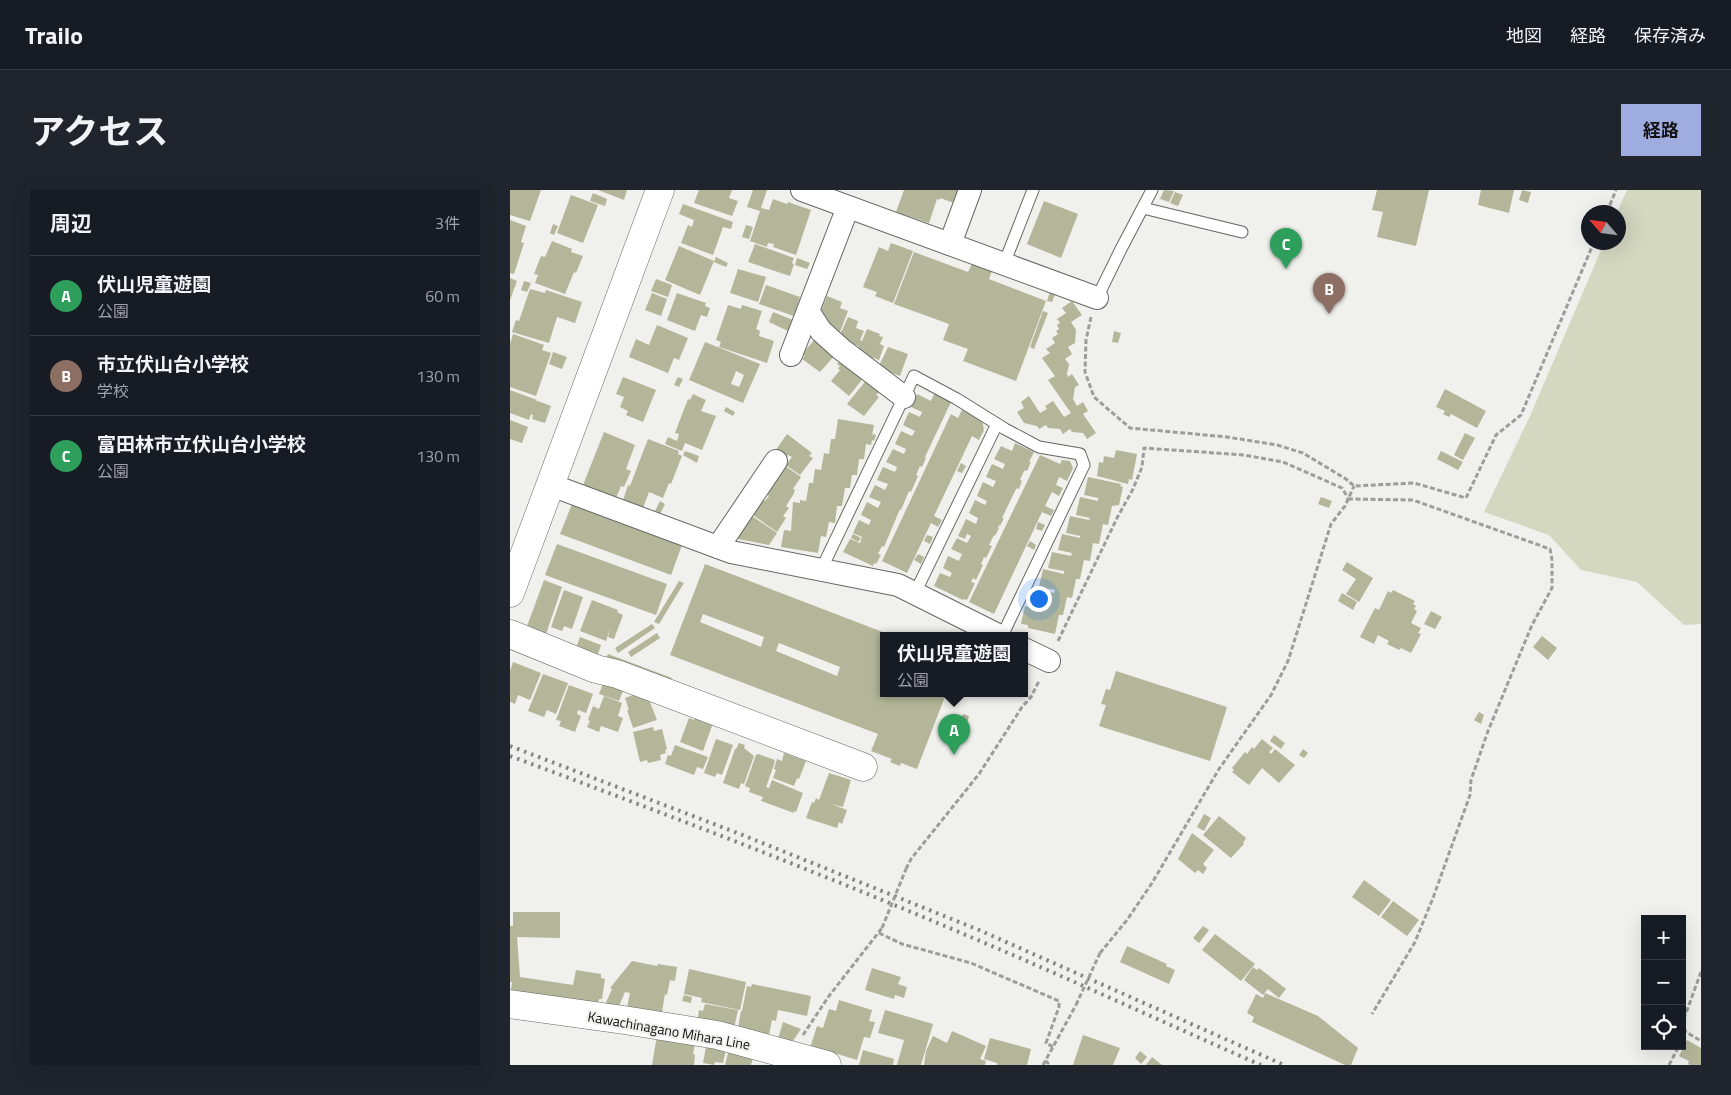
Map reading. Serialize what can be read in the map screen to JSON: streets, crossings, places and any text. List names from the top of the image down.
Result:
{
  "streets": {
    "street": ["Kawachinagano Mihara Line"]
  },
  "north": "top left",
  "page": {
    "header": "Trailo",
    "nav": ["地図", "経路", "保存済み"],
    "title": "アクセス",
    "buttons": "経路",
    "heading": ["周辺", "3件"],
    "pins": ["C", "B", "A"],
    "list": [
      {
        "mark": "A",
        "name": "伏山児童遊園",
        "note": "公園",
        "value": "60 m"
      },
      {
        "mark": "B",
        "name": "市立伏山台小学校",
        "note": "学校",
        "value": "130 m"
      },
      {
        "mark": "C",
        "name": "富田林市立伏山台小学校",
        "note": "公園",
        "value": "130 m"
      }
    ],
    "popup": ["伏山児童遊園", "公園"],
    "map_buttons": ["+", "−"]
  }
}
